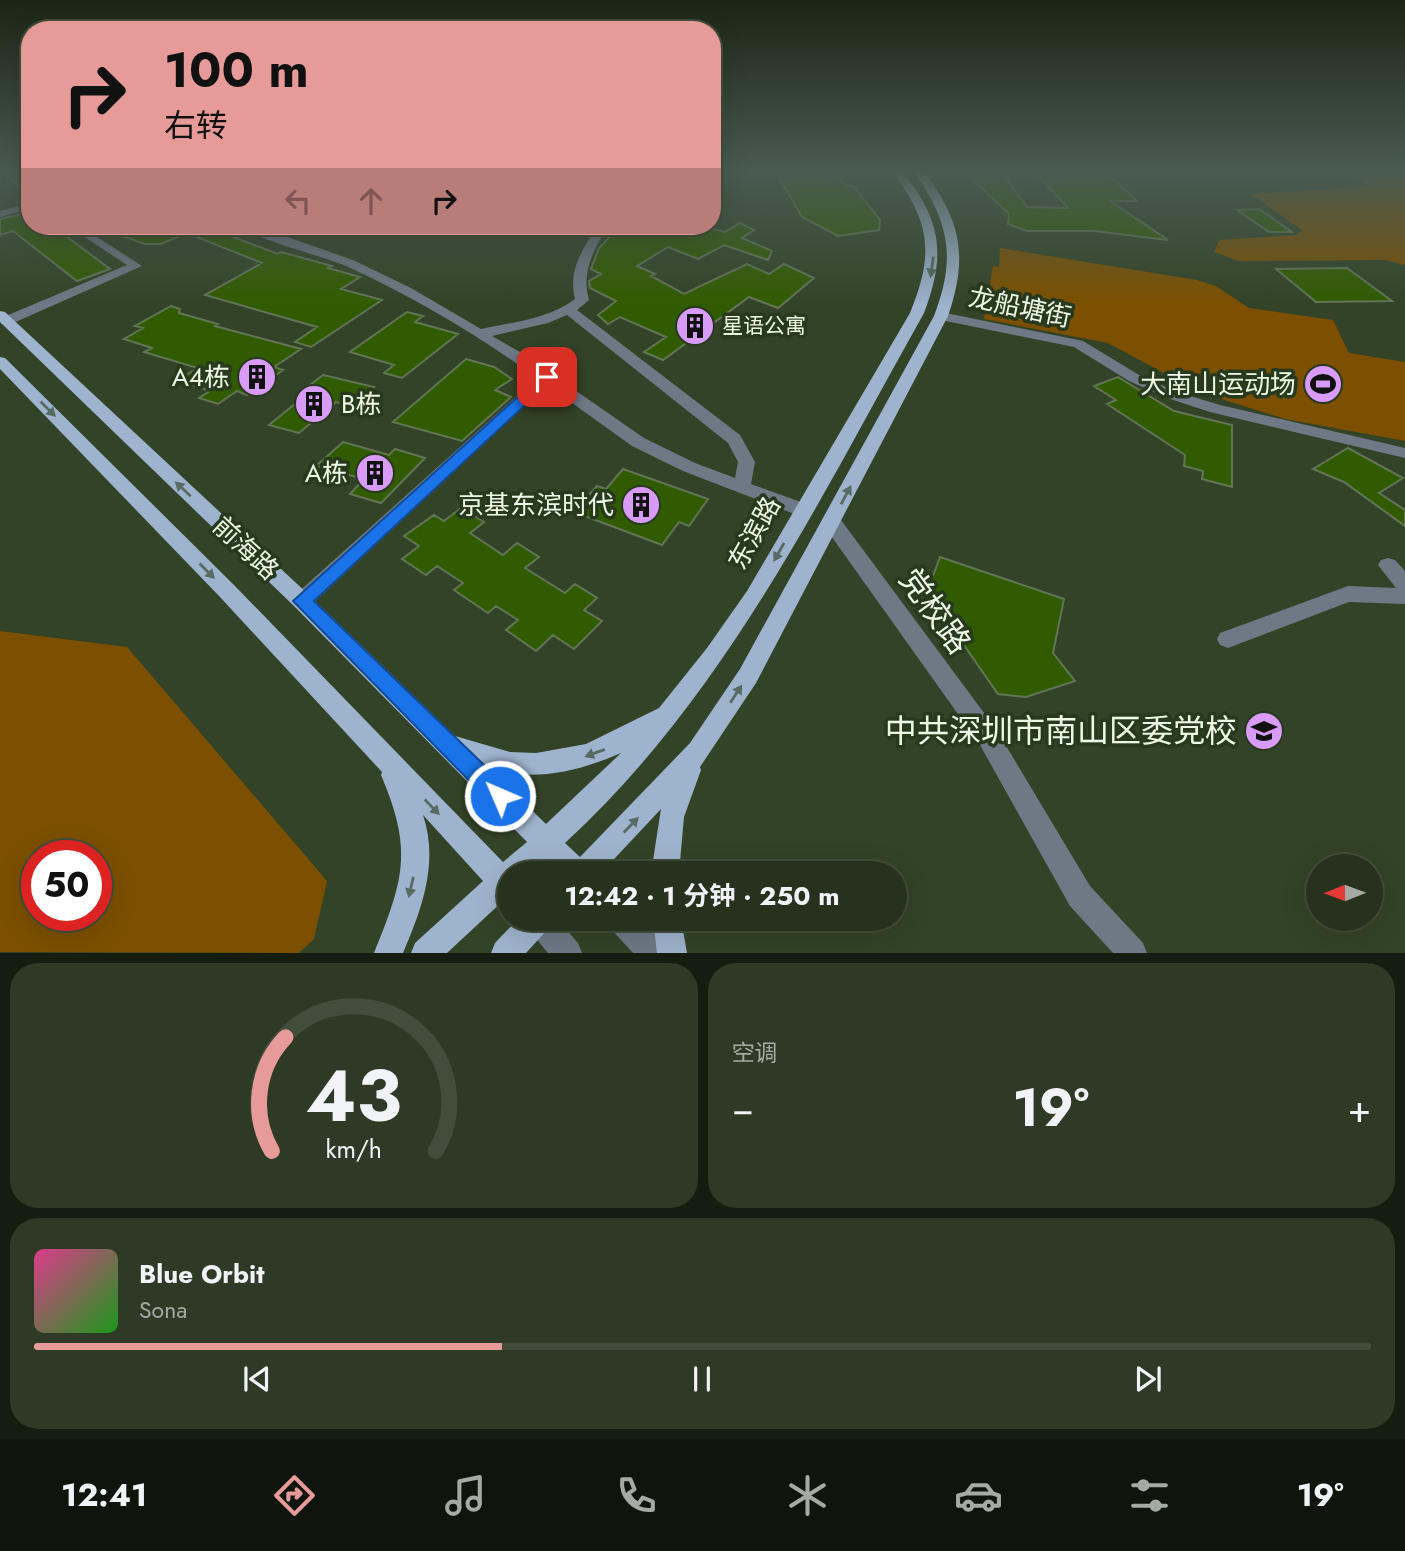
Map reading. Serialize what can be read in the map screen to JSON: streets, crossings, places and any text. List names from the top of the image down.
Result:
{
  "streets": {
    "main road": ["东滨路", "前海路"],
    "street": ["龙船塘街", "党校路"]
  },
  "crossings": [
    ["东滨路", "前海路"]
  ],
  "places": {
    "building": [
      "星语公寓",
      "A4栋",
      "B栋",
      "A栋",
      "京基东滨时代"
    ],
    "sports": ["大南山运动场"],
    "school or university": ["中共深圳市南山区委党校"]
  },
  "north": "left",
  "page": {
    "turn": ["100 m", "右转"],
    "limit": "50",
    "trip": "12:42 · 1 分钟 · 250 m",
    "tile": "空调",
    "heat": ["−", "19°", "+"],
    "song": ["Blue Orbit", "Sona"],
    "tabs": ["12:41", "19°"],
    "gauge": ["43", "km/h"]
  }
}
